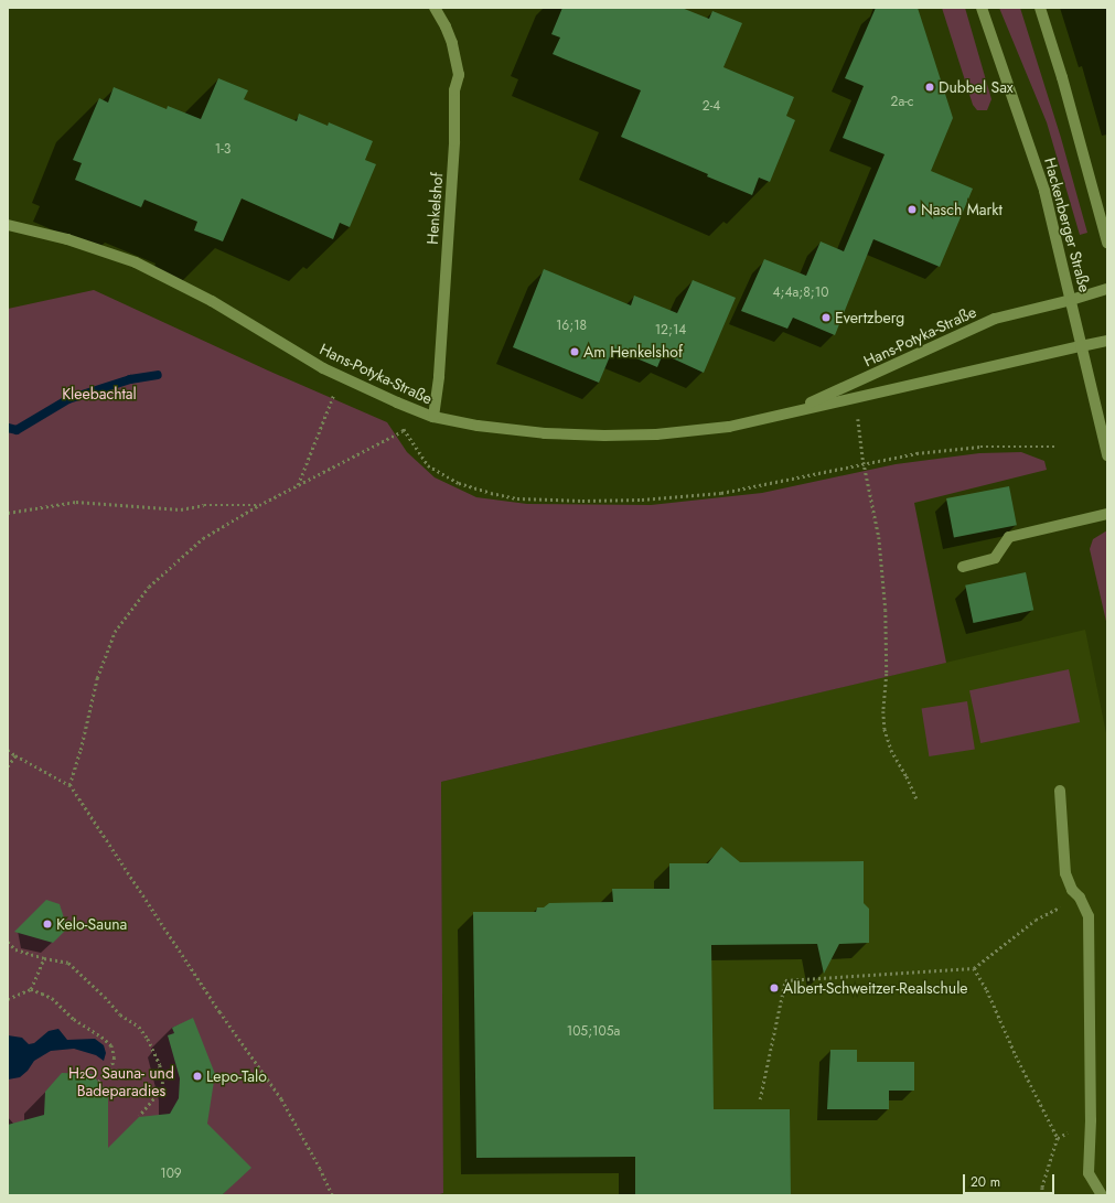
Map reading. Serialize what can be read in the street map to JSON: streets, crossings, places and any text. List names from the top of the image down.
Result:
{
  "streets": {
    "street": ["Henkelshof", "Hackenberger Straße", "Hans-Potyka-Straße"]
  },
  "crossings": [
    ["Henkelshof", "Hans-Potyka-Straße"],
    ["Hackenberger Straße", "Hans-Potyka-Straße"]
  ],
  "parks": ["Kleebachtal", "H₂O Sauna- und Badeparadies"],
  "places": [
    "Dubbel Sax",
    "Nasch Markt",
    "Evertzberg",
    "Am Henkelshof",
    "Kelo-Sauna",
    "Albert-Schweitzer-Realschule",
    "Lepo-Talo"
  ],
  "house_numbers": [
    "2a-c",
    "2-4",
    "1-3",
    "4;4a;8;10",
    "16;18",
    "12;14",
    "105;105a",
    "109"
  ],
  "scale_bar": "20 m"
}
